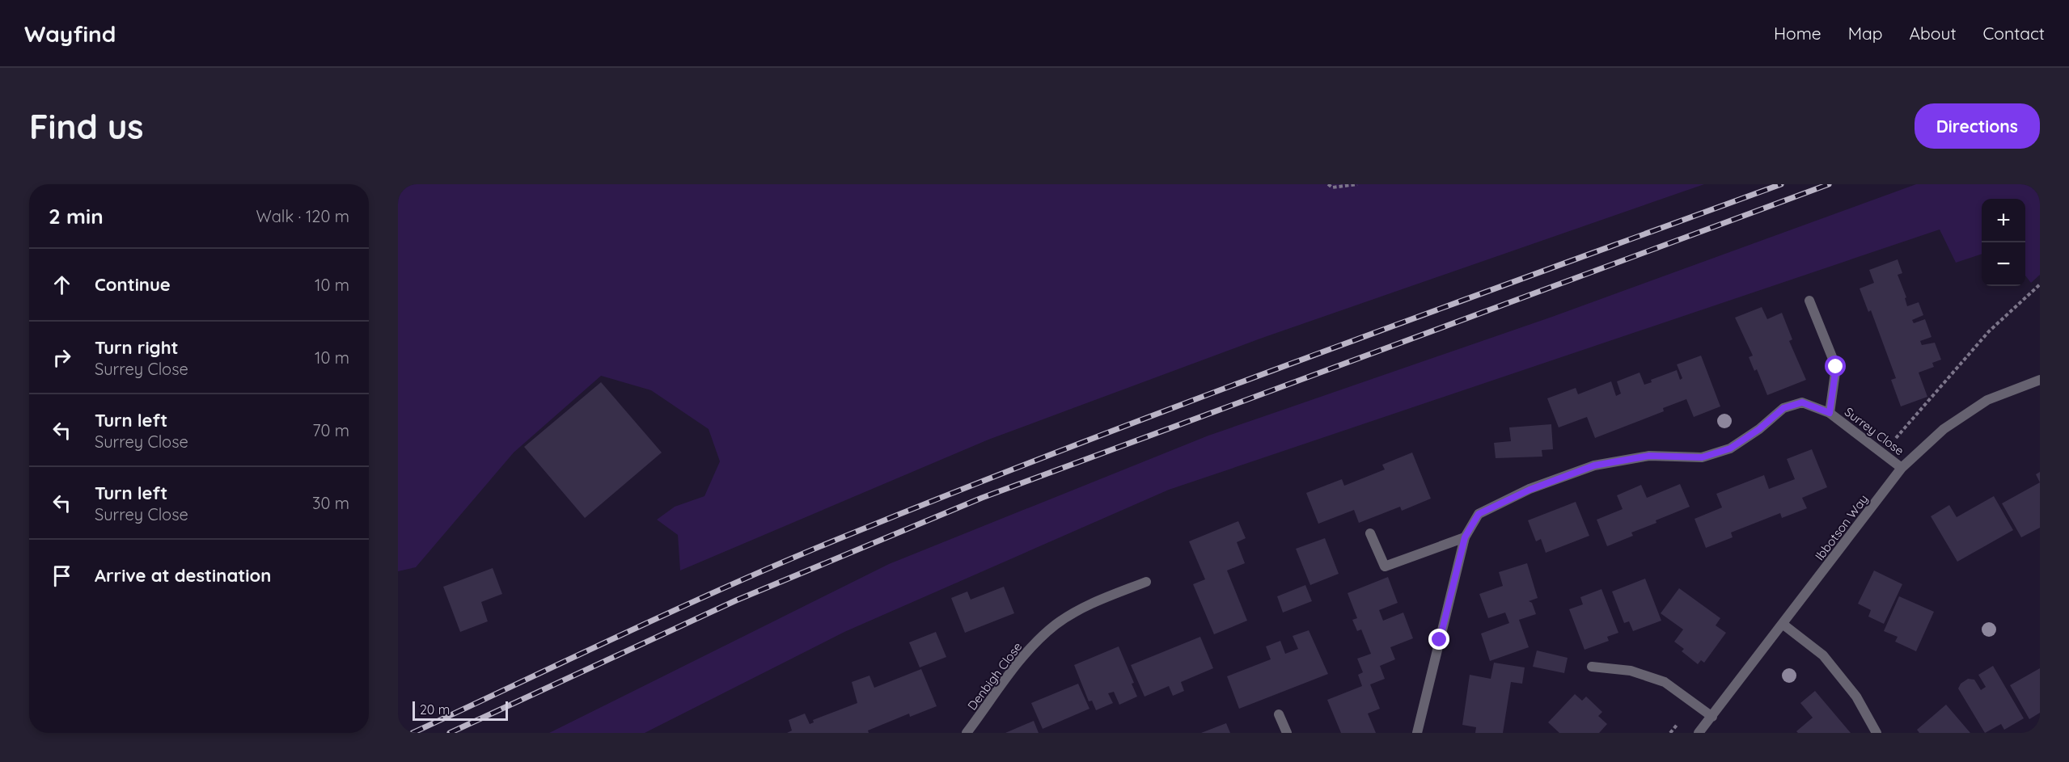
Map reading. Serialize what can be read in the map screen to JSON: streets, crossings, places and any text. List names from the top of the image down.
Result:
{
  "streets": {
    "street": ["Surrey Close", "Ibbotson Way", "Denbigh Close"]
  },
  "crossings": [
    ["Surrey Close", "Ibbotson Way"]
  ],
  "scale_bar": "20 m",
  "page": {
    "header": "Wayfind",
    "nav": [
      "Home",
      "Map",
      "About",
      "Contact"
    ],
    "buttons": "Directions",
    "title": "Find us",
    "heading": ["2 min", "Walk · 120 m"],
    "map_buttons": ["+", "−"],
    "list": [
      ["Continue", "10 m"],
      ["Turn right", "Surrey Close", "10 m"],
      ["Turn left", "Surrey Close", "70 m"],
      ["Turn left", "Surrey Close", "30 m"],
      "Arrive at destination"
    ],
    "scale": "20 m"
  }
}
